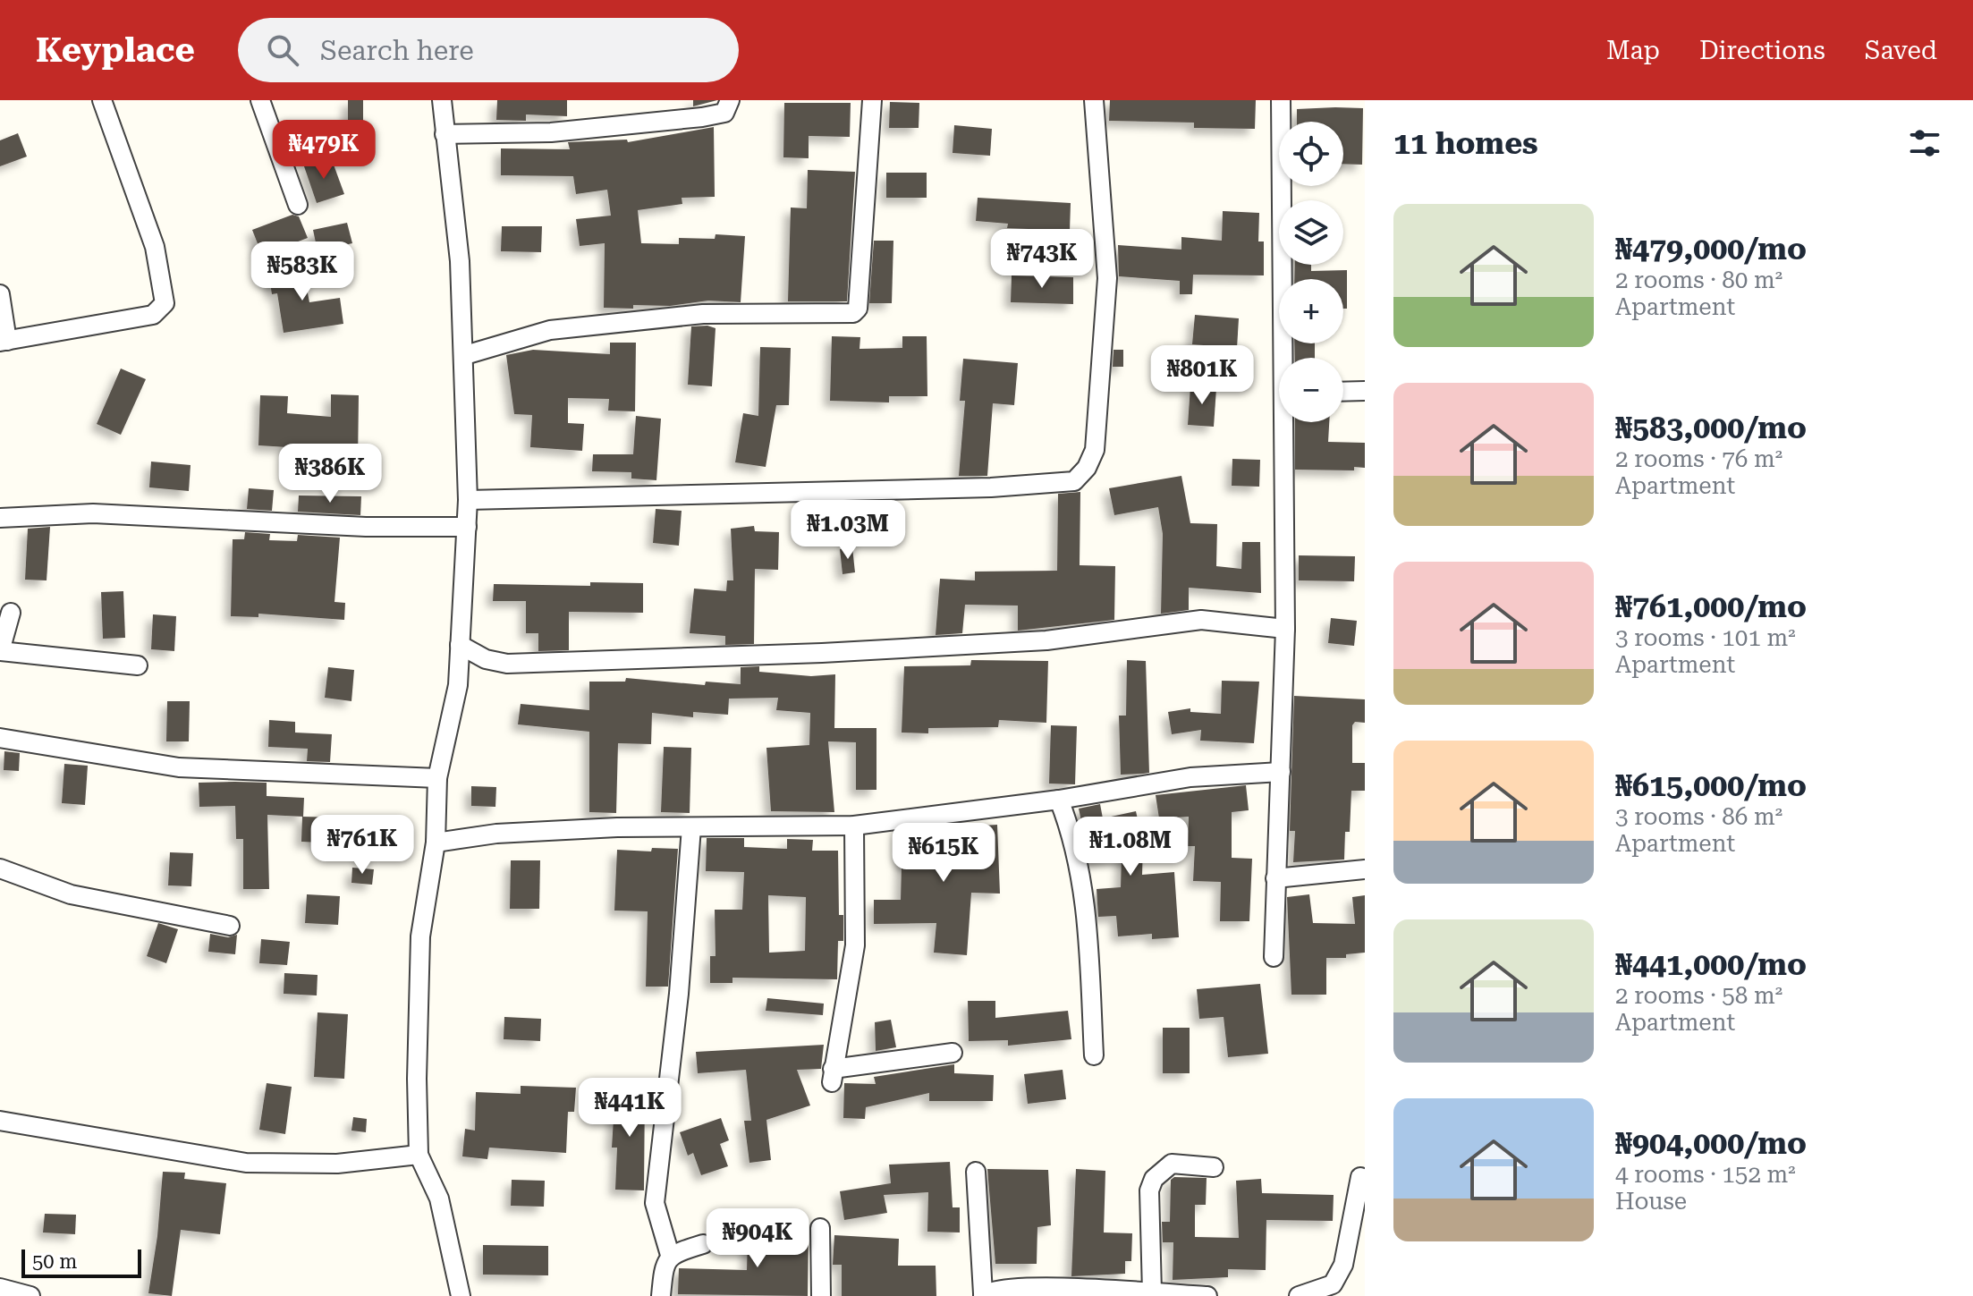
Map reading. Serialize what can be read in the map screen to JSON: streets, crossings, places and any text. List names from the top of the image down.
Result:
{
  "scale_bar": "50 m",
  "page": {
    "header": "Keyplace",
    "search": "Search here",
    "nav": ["Map", "Directions", "Saved"],
    "heading": "11 homes",
    "price": [
      "₦479K",
      "₦743K",
      "₦583K",
      "₦801K",
      "₦386K",
      "₦1.03M",
      "₦761K",
      "₦1.08M",
      "₦615K",
      "₦441K",
      "₦904K"
    ],
    "map_buttons": ["+", "−"],
    "list": [
      {
        "name": "₦479,000/mo",
        "note": "2 rooms · 80 m² · Apartment"
      },
      {
        "name": "₦583,000/mo",
        "note": "2 rooms · 76 m² · Apartment"
      },
      {
        "name": "₦761,000/mo",
        "note": "3 rooms · 101 m² · Apartment"
      },
      {
        "name": "₦615,000/mo",
        "note": "3 rooms · 86 m² · Apartment"
      },
      {
        "name": "₦441,000/mo",
        "note": "2 rooms · 58 m² · Apartment"
      },
      {
        "name": "₦904,000/mo",
        "note": "4 rooms · 152 m² · House"
      }
    ],
    "scale": "50 m"
  }
}
